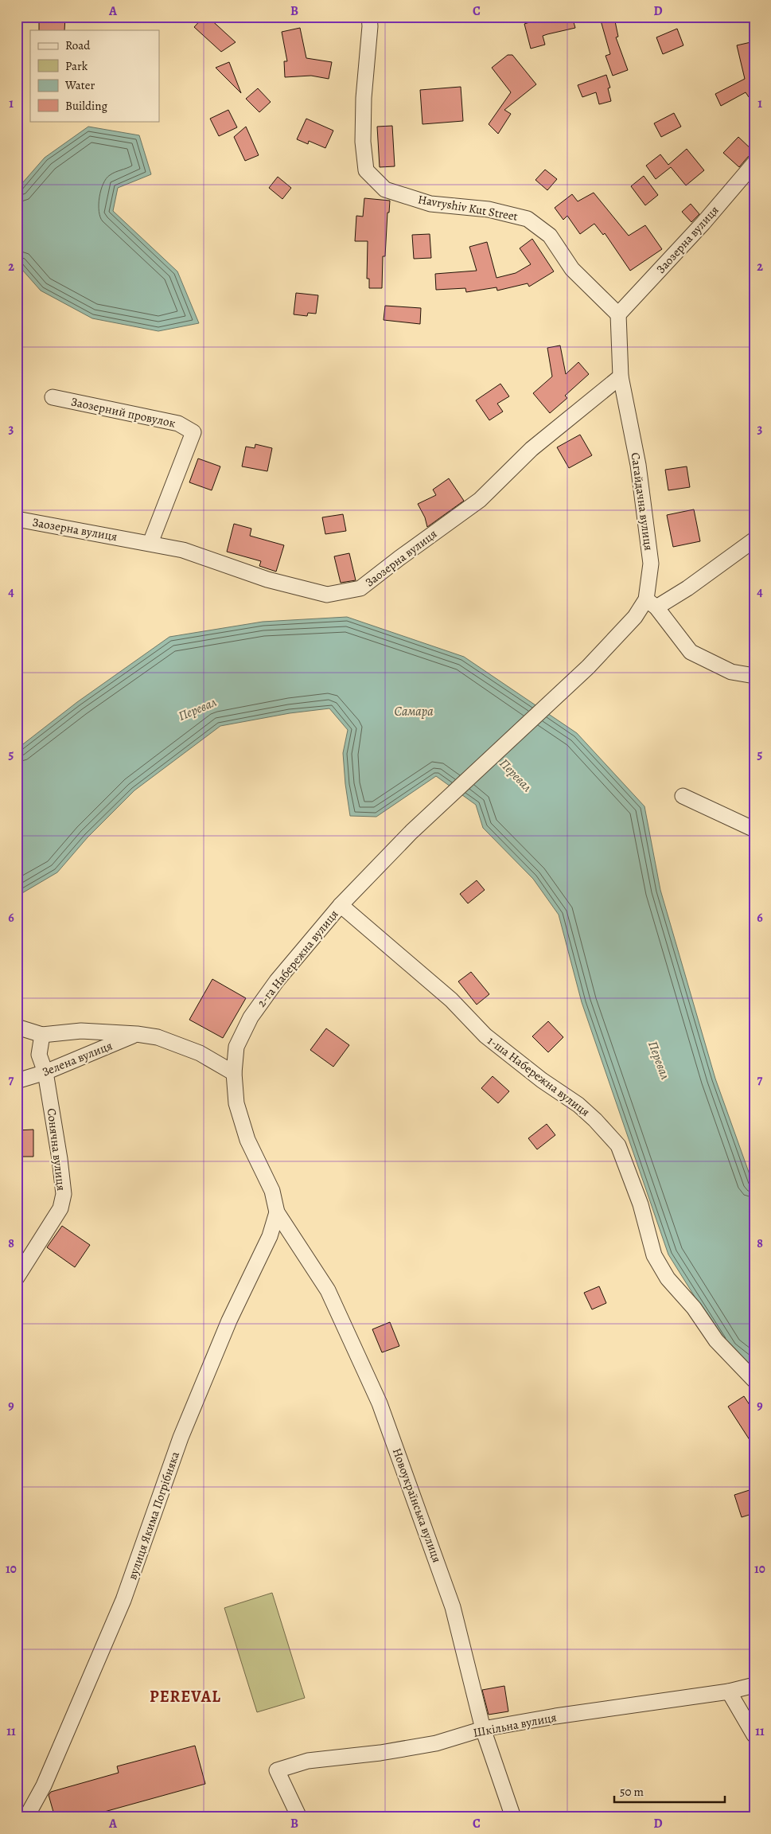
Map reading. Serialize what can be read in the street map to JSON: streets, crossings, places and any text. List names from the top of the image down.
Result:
{
  "streets": {
    "street": [
      "Havryshiv Kut Street",
      "Заозерна вулиця",
      "Заозерний провулок",
      "Сагайдачна вулиця",
      "2-га Набережна вулиця",
      "Зелена вулиця",
      "1-ша Набережна вулиця",
      "Сонячна вулиця",
      "Новоукраїнська вулиця",
      "вулиця Якима Погрібняка",
      "Шкільна вулиця"
    ]
  },
  "crossings": [
    ["Havryshiv Kut Street", "Заозерна вулиця"],
    ["Havryshiv Kut Street", "Сагайдачна вулиця"],
    ["Заозерна вулиця", "Заозерний провулок"],
    ["Заозерна вулиця", "Сагайдачна вулиця"],
    ["Сагайдачна вулиця", "2-га Набережна вулиця"],
    ["2-га Набережна вулиця", "1-ша Набережна вулиця"],
    ["2-га Набережна вулиця", "Новоукраїнська вулиця"],
    ["2-га Набережна вулиця", "вулиця Якима Погрібняка"],
    ["Зелена вулиця", "Сонячна вулиця"],
    ["Новоукраїнська вулиця", "вулиця Якима Погрібняка"],
    ["Новоукраїнська вулиця", "Шкільна вулиця"]
  ],
  "districts": ["PEREVAL"],
  "water": ["Перевал", "Самара"],
  "legend": [
    "Road",
    "Park",
    "Water",
    "Building"
  ],
  "scale_bar": "50 m",
  "grid": {
    "columns": [
      "A",
      "B",
      "C",
      "D"
    ],
    "rows": [
      "1",
      "2",
      "3",
      "4",
      "5",
      "6",
      "7",
      "8",
      "9",
      "10",
      "11"
    ]
  }
}
